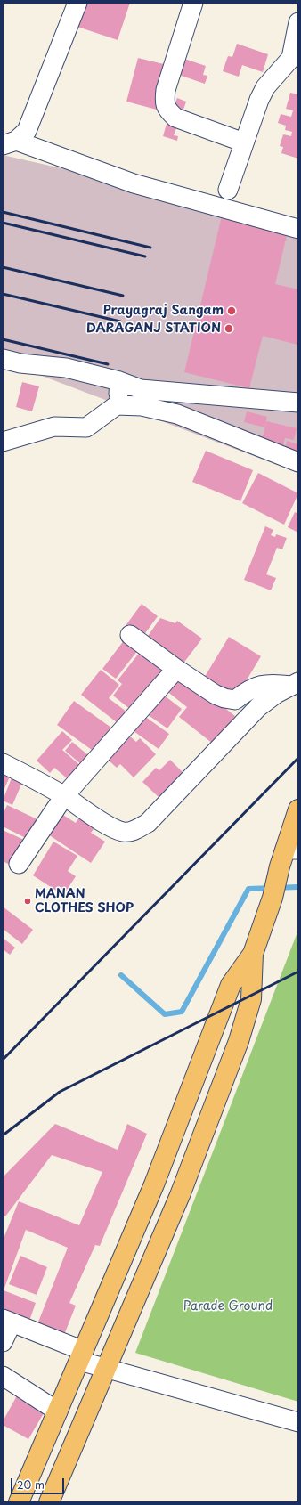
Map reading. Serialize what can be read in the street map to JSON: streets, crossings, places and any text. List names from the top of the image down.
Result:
{
  "parks": ["Parade Ground"],
  "places": ["Prayagraj Sangam", "DARAGANJ STATION", "MANAN CLOTHES SHOP"],
  "scale_bar": "20 m"
}
